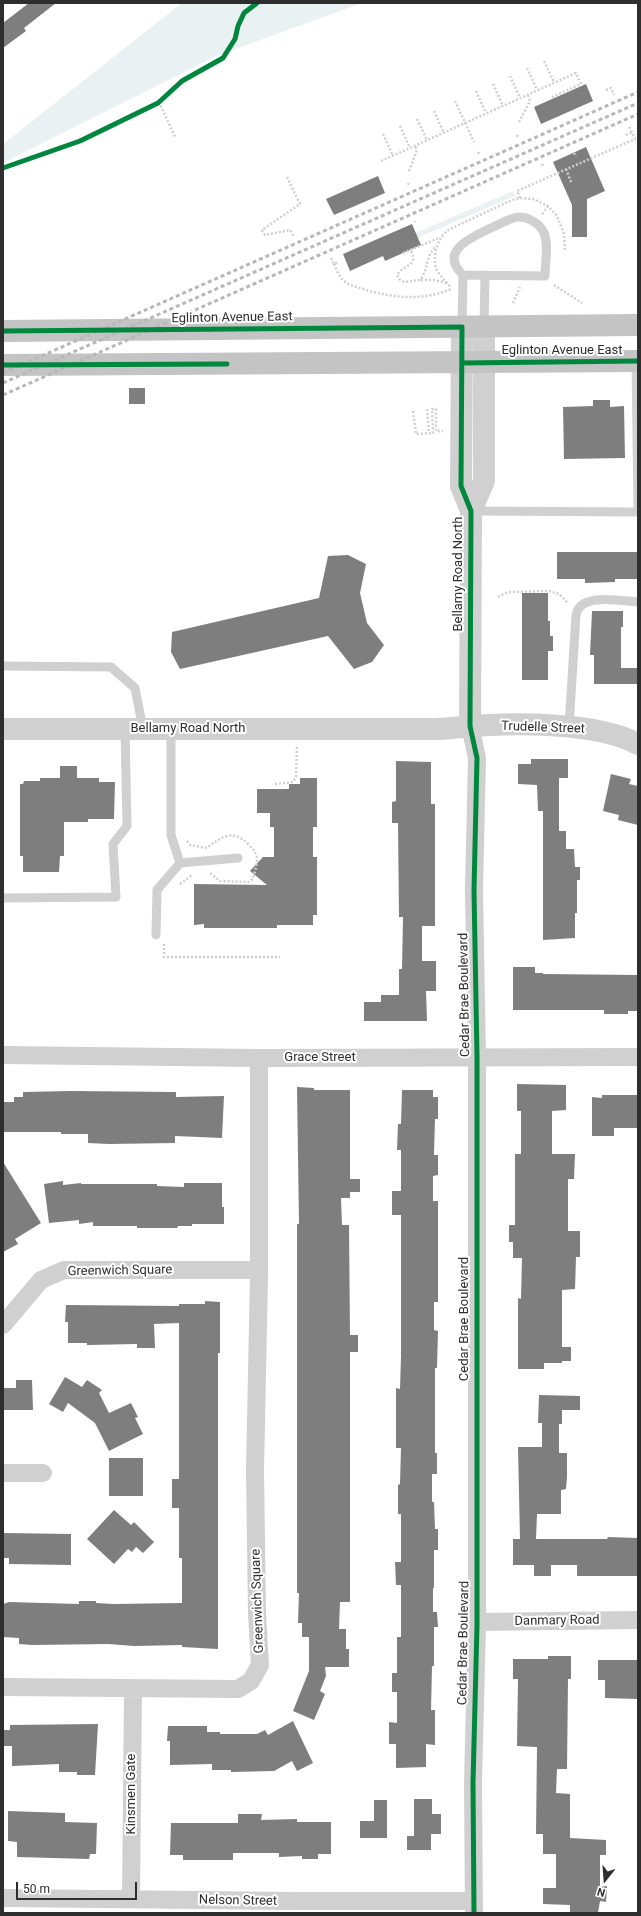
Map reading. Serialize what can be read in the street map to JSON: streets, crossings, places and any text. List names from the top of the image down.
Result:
{
  "streets": {
    "main road": ["Eglinton Avenue East"],
    "street": [
      "Bellamy Road North",
      "Trudelle Street",
      "Cedar Brae Boulevard",
      "Grace Street",
      "Greenwich Square",
      "Danmary Road",
      "Kinsmen Gate",
      "Nelson Street"
    ]
  },
  "crossings": [
    ["Eglinton Avenue East", "Bellamy Road North"],
    ["Bellamy Road North", "Trudelle Street"],
    ["Bellamy Road North", "Cedar Brae Boulevard"],
    ["Trudelle Street", "Cedar Brae Boulevard"],
    ["Cedar Brae Boulevard", "Grace Street"],
    ["Cedar Brae Boulevard", "Danmary Road"],
    ["Cedar Brae Boulevard", "Nelson Street"],
    ["Grace Street", "Greenwich Square"],
    ["Greenwich Square", "Kinsmen Gate"],
    ["Kinsmen Gate", "Nelson Street"]
  ],
  "scale_bar": "50 m",
  "north": "bottom"
}
